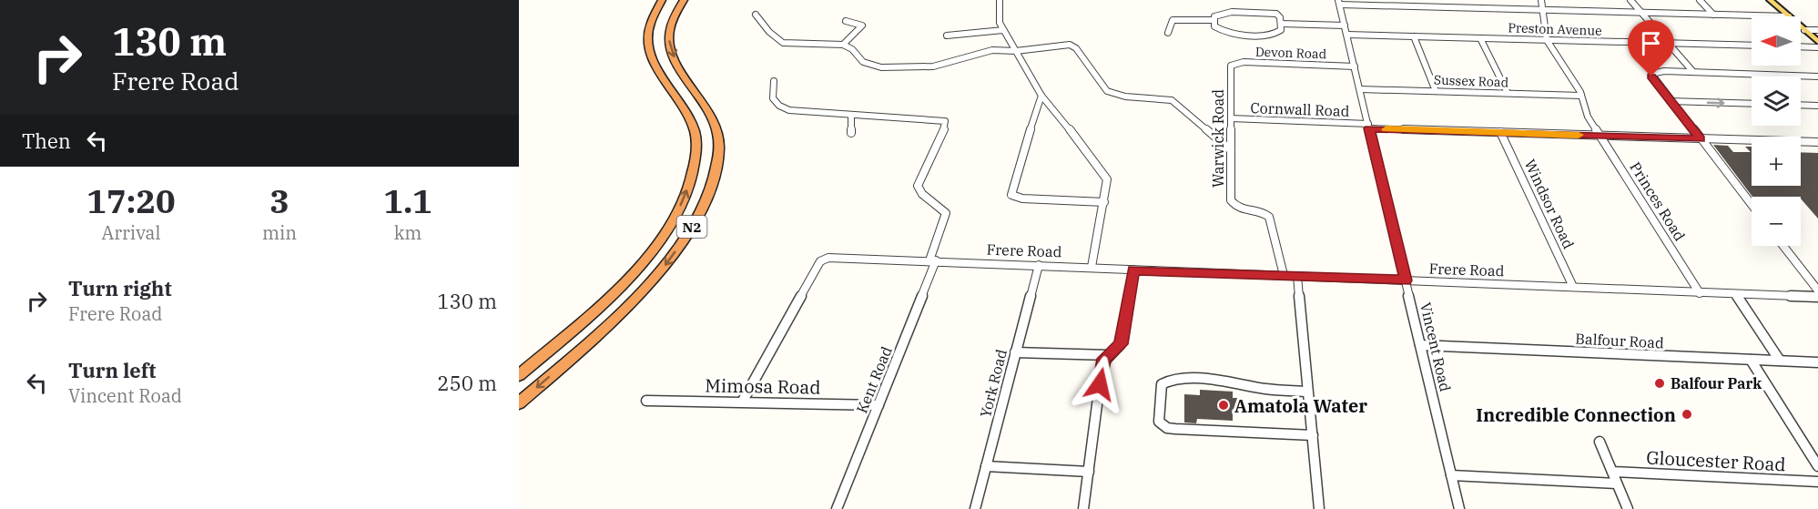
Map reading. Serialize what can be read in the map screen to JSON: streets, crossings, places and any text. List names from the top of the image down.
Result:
{
  "streets": {
    "highway": ["N2"],
    "street": [
      "Preston Avenue",
      "Devon Road",
      "Sussex Road",
      "Cornwall Road",
      "Warwick Road",
      "Princes Road",
      "Windsor Road",
      "Frere Road",
      "Balfour Road",
      "Vincent Road",
      "Kent Road",
      "York Road",
      "Mimosa Road",
      "Gloucester Road"
    ]
  },
  "crossings": [
    ["Preston Avenue", "Princes Road"],
    ["Preston Avenue", "Vincent Road"],
    ["Devon Road", "Warwick Road"],
    ["Devon Road", "Vincent Road"],
    ["Sussex Road", "Princes Road"],
    ["Sussex Road", "Vincent Road"],
    ["Cornwall Road", "Warwick Road"],
    ["Cornwall Road", "Princes Road"],
    ["Cornwall Road", "Windsor Road"],
    ["Cornwall Road", "Vincent Road"],
    ["Warwick Road", "Frere Road"],
    ["Princes Road", "Frere Road"],
    ["Windsor Road", "Frere Road"],
    ["Frere Road", "Vincent Road"],
    ["Frere Road", "Kent Road"],
    ["Frere Road", "York Road"],
    ["Frere Road", "Mimosa Road"],
    ["Balfour Road", "Vincent Road"],
    ["Kent Road", "Mimosa Road"]
  ],
  "places": ["Balfour Park", "Amatola Water", "Incredible Connection"],
  "north": "left",
  "page": {
    "turn": ["130 m", "Frere Road"],
    "map_buttons": ["+", "−"],
    "then": "Then",
    "eta": [
      "17:20",
      "Arrival",
      "3",
      "min",
      "1.1",
      "km"
    ],
    "list": [
      {
        "name": "Turn right",
        "note": "Frere Road",
        "value": "130 m"
      },
      {
        "name": "Turn left",
        "note": "Vincent Road",
        "value": "250 m"
      }
    ]
  }
}
